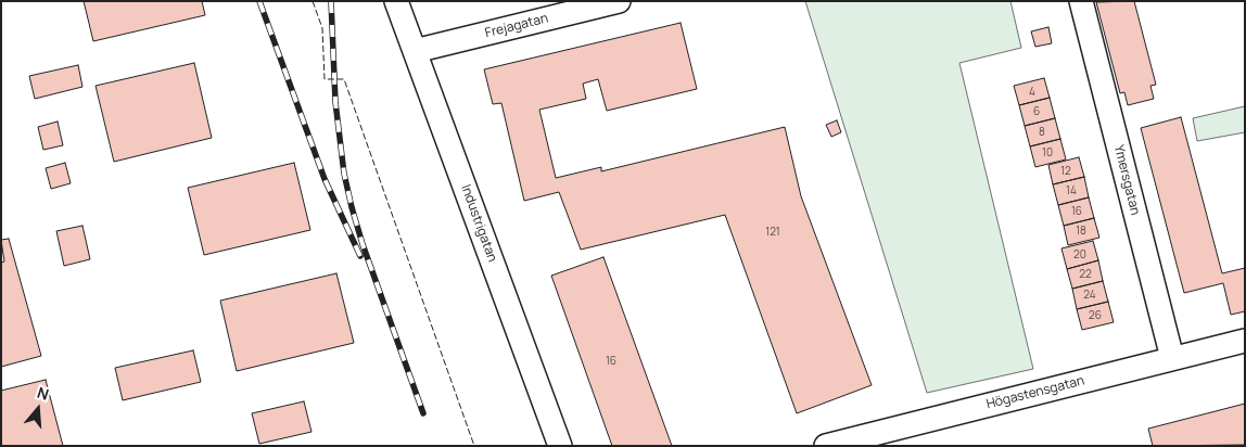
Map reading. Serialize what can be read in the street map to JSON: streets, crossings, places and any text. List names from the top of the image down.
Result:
{
  "streets": {
    "street": [
      "Frejagatan",
      "Ymersgatan",
      "Industrigatan",
      "Högastensgatan"
    ]
  },
  "crossings": [
    ["Frejagatan", "Industrigatan"],
    ["Ymersgatan", "Högastensgatan"]
  ],
  "house_numbers": [
    "4",
    "6",
    "8",
    "10",
    "12",
    "14",
    "16",
    "18",
    "121",
    "20",
    "22",
    "24",
    "26",
    "16"
  ],
  "north": "top"
}
